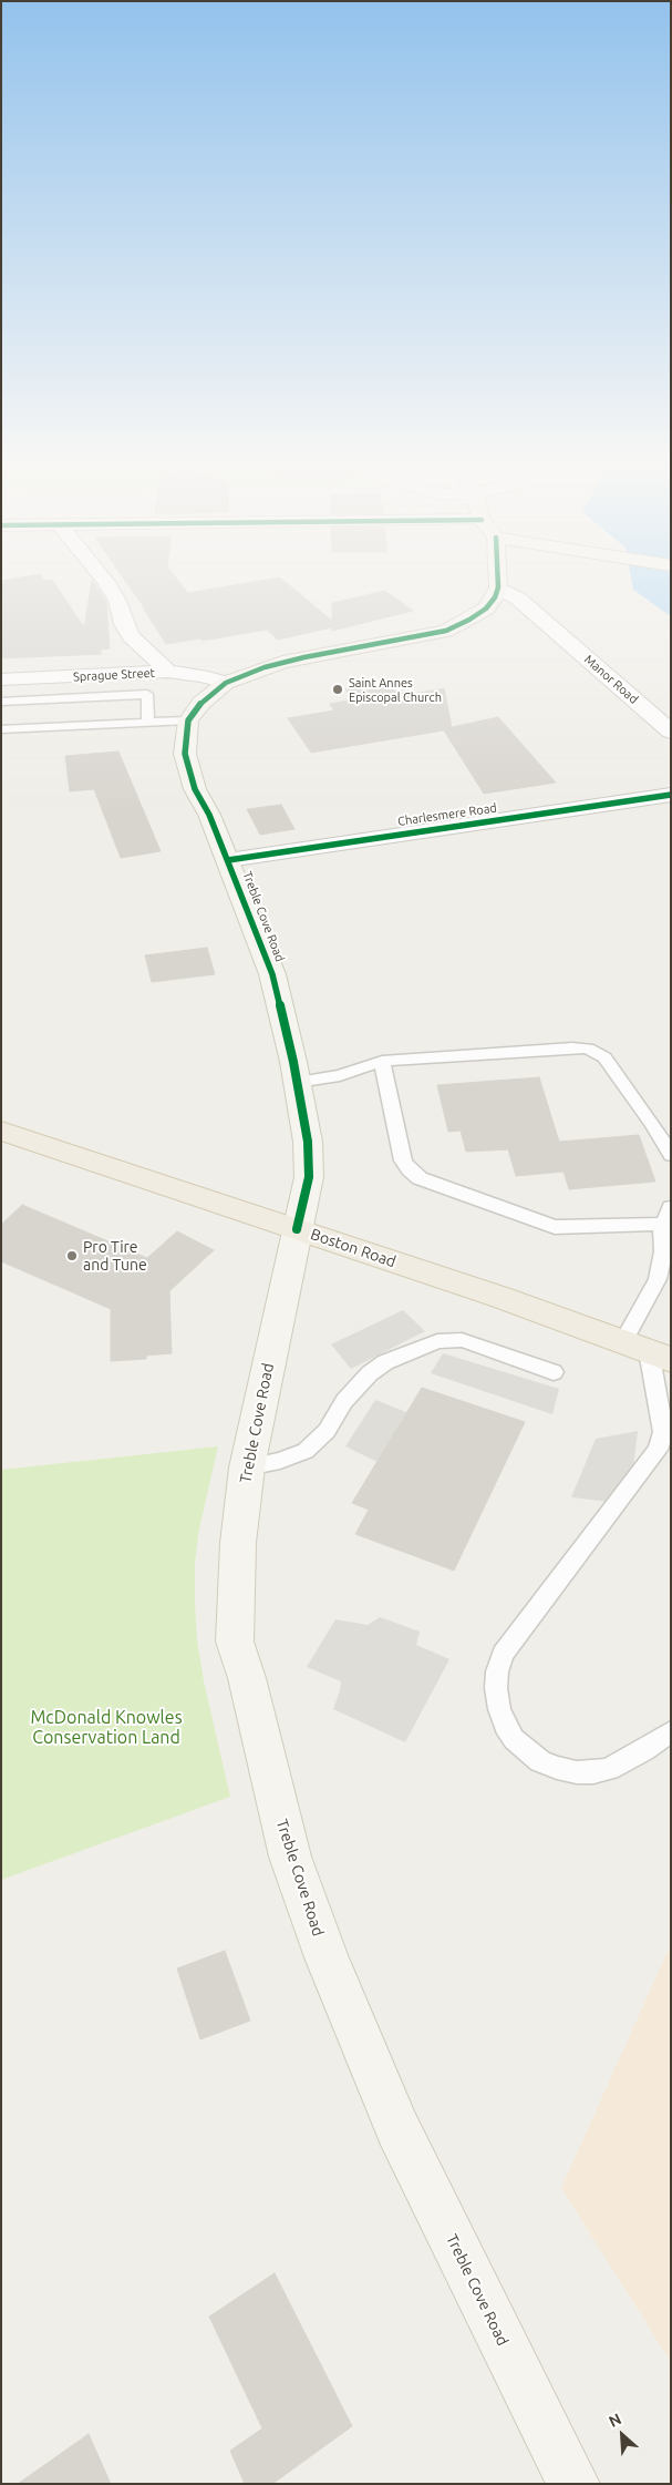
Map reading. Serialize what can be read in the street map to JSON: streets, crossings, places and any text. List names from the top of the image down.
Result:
{
  "streets": {
    "main road": ["Boston Road"],
    "street": [
      "Sprague Street",
      "Manor Road",
      "Charlesmere Road",
      "Treble Cove Road"
    ]
  },
  "crossings": [
    ["Charlesmere Road", "Treble Cove Road"],
    ["Treble Cove Road", "Boston Road"]
  ],
  "parks": ["McDonald Knowles Conservation Land"],
  "places": ["Saint Annes Episcopal Church", "Pro Tire and Tune"],
  "north": "top left"
}
